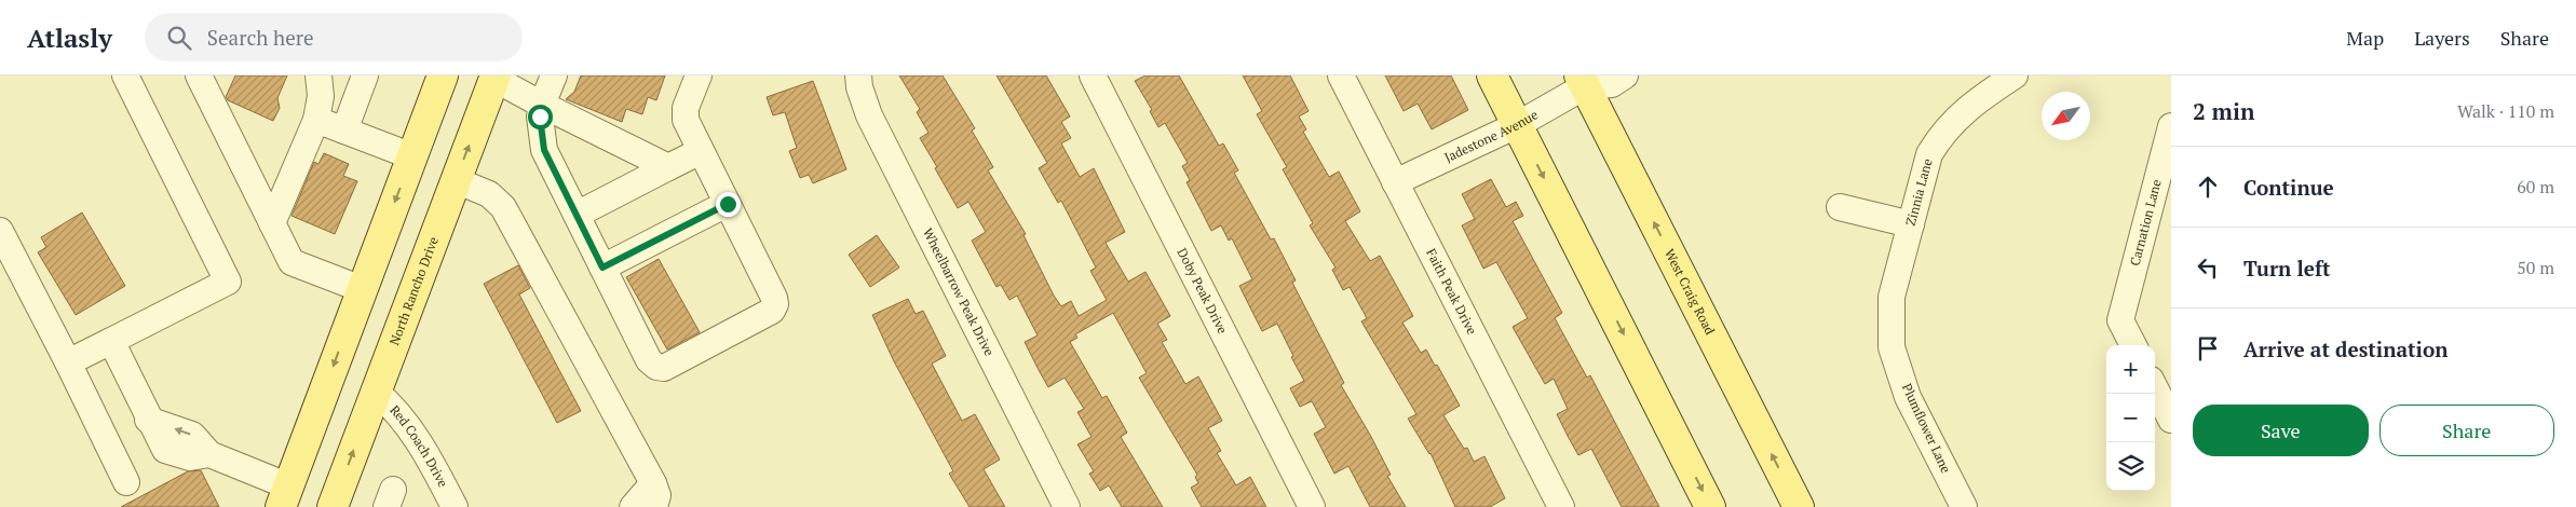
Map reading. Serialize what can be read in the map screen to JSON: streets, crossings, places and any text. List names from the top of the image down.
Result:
{
  "streets": {
    "main road": ["North Rancho Drive", "West Craig Road"],
    "street": [
      "Jadestone Avenue",
      "Zinnia Lane",
      "Carnation Lane",
      "Doby Peak Drive",
      "Faith Peak Drive",
      "Wheelbarrow Peak Drive",
      "Plumflower Lane",
      "Red Coach Drive"
    ]
  },
  "crossings": [
    ["Jadestone Avenue", "Faith Peak Drive"],
    ["Jadestone Avenue", "West Craig Road"],
    ["Zinnia Lane", "Plumflower Lane"],
    ["North Rancho Drive", "Red Coach Drive"]
  ],
  "north": "bottom left",
  "page": {
    "header": "Atlasly",
    "search": "Search here",
    "nav": ["Map", "Layers", "Share"],
    "heading": ["2 min", "Walk · 110 m"],
    "list": [
      ["Continue", "60 m"],
      ["Turn left", "50 m"],
      "Arrive at destination"
    ],
    "map_buttons": ["+", "−"],
    "buttons": ["Save", "Share"]
  }
}
